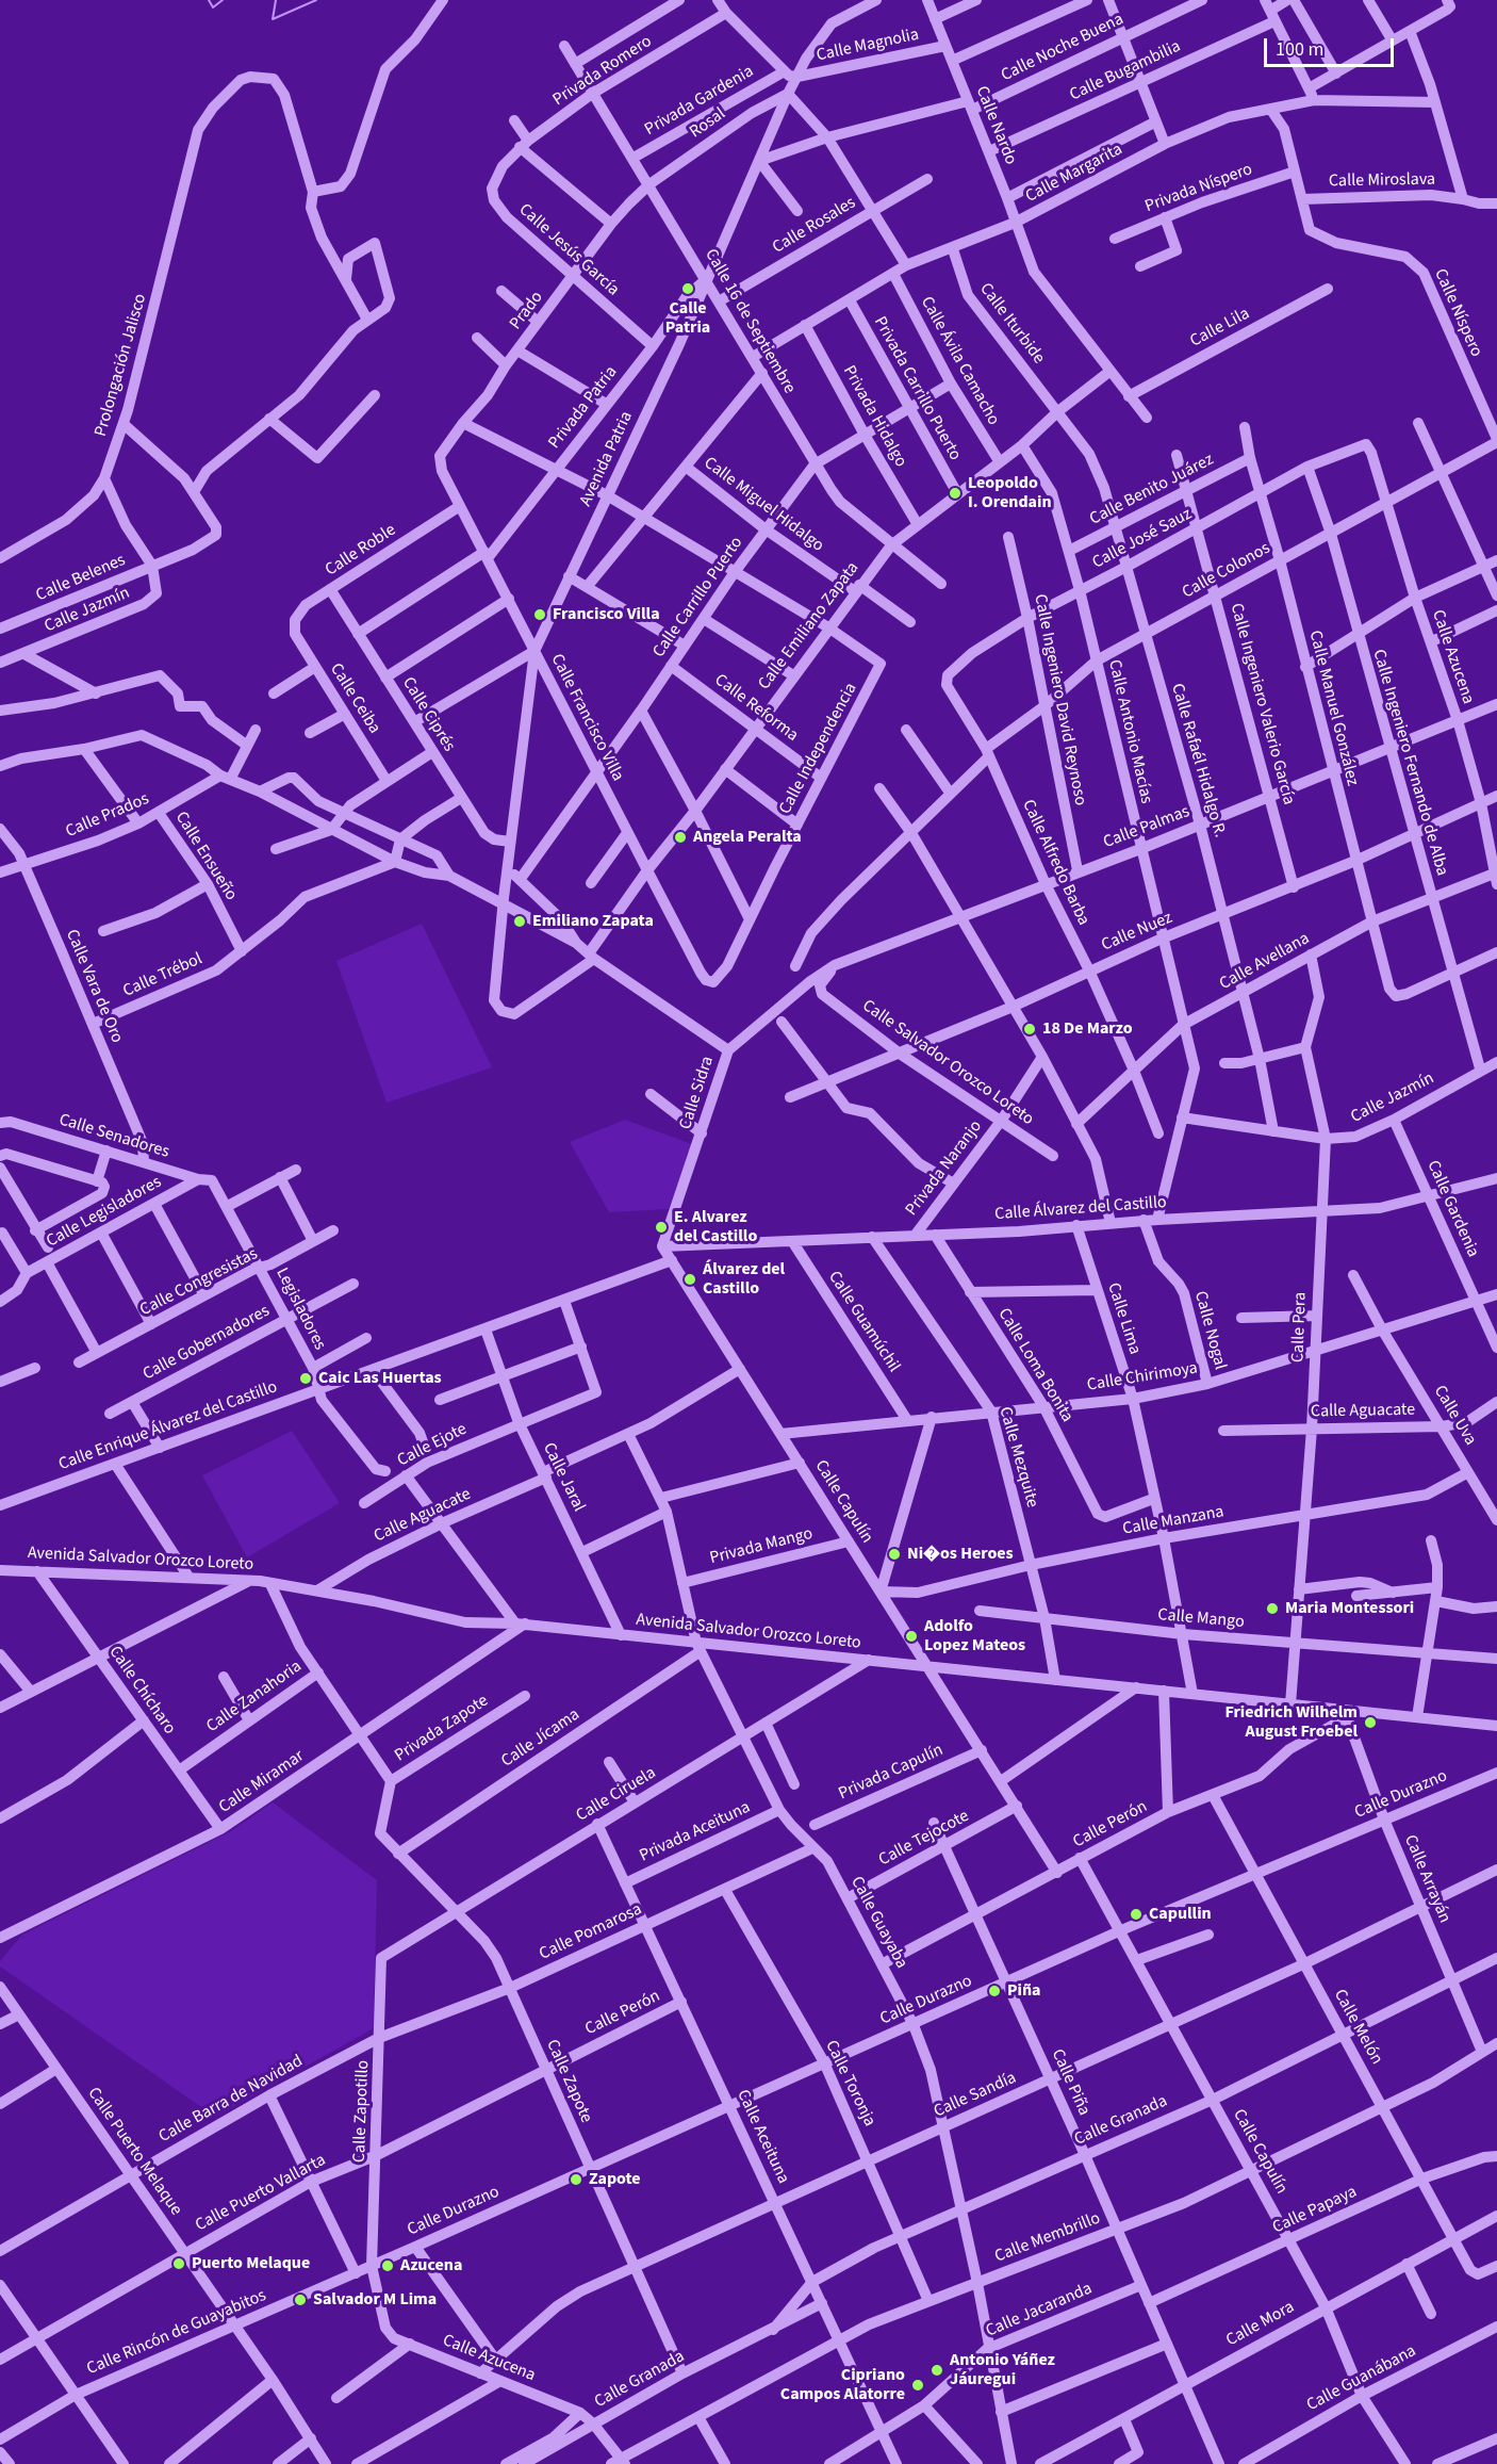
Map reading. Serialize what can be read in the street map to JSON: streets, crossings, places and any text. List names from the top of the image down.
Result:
{
  "streets": {
    "street": [
      "Calle Magnolia",
      "Calle Noche Buena",
      "Privada Romero",
      "Calle Bugambilia",
      "Privada Gardenia",
      "Rosal",
      "Calle Nardo",
      "Calle Margarita",
      "Calle Miroslava",
      "Privada Níspero",
      "Calle Rosales",
      "Calle Jesús García",
      "Prado",
      "Calle Níspero",
      "Calle 16 de Septiembre",
      "Calle Iturbide",
      "Calle Lila",
      "Calle Ávila Camacho",
      "Prolongación Jalisco",
      "Privada Carrillo Puerto",
      "Privada Patria",
      "Privada Hidalgo",
      "Avenida Patria",
      "Calle Benito Juárez",
      "Calle Miguel Hidalgo",
      "Calle José Sauz",
      "Calle Roble",
      "Calle Colonos",
      "Calle Belenes",
      "Calle Carrillo Puerto",
      "Calle Jazmín",
      "Calle Emiliano Zapata",
      "Calle Azucena",
      "Calle Ceiba",
      "Calle Ingeniero David Reynoso",
      "Calle Ingeniero Valerio García",
      "Calle Reforma",
      "Calle Manuel González",
      "Calle Ciprés",
      "Calle Francisco Villa",
      "Calle Antonio Macías",
      "Calle Independencia",
      "Calle Rafaél Hidalgo R.",
      "Calle Ingeniero Fernando de Alba",
      "Calle Prados",
      "Calle Palmas",
      "Calle Ensueño",
      "Calle Alfredo Barba",
      "Calle Nuez",
      "Calle Avellana",
      "Calle Trébol",
      "Calle Vara de Oro",
      "Calle Salvador Orozco Loreto",
      "Calle Sidra",
      "Calle Senadores",
      "Privada Naranjo",
      "Calle Álvarez del Castillo",
      "Calle Gardenia",
      "Calle Legisladores",
      "Calle Congresistas",
      "Legisladores",
      "Calle Lima",
      "Calle Guamúchil",
      "Calle Pera",
      "Calle Nogal",
      "Calle Gobernadores",
      "Calle Loma Bonita",
      "Calle Chirimoya",
      "Calle Aguacate",
      "Calle Uva",
      "Calle Enrique Álvarez del Castillo",
      "Calle Ejote",
      "Calle Mezquite",
      "Calle Jaral",
      "Calle Capulín",
      "Calle Manzana",
      "Privada Mango",
      "Avenida Salvador Orozco Loreto",
      "Calle Mango",
      "Calle Chícharo",
      "Calle Zanahoria",
      "Privada Zapote",
      "Calle Jícama",
      "Privada Capulín",
      "Calle Miramar",
      "Calle Ciruela",
      "Calle Durazno",
      "Calle Perón",
      "Privada Aceituna",
      "Calle Tejocote",
      "Calle Arrayán",
      "Calle Guayaba",
      "Calle Pomarosa",
      "Calle Melón",
      "Calle Zapote",
      "Calle Piña",
      "Calle Toronja",
      "Calle Sandía",
      "Calle Barra de Navidad",
      "Calle Zapotillo",
      "Calle Granada",
      "Calle Aceituna",
      "Calle Puerto Melaque",
      "Calle Puerto Vallarta",
      "Calle Papaya",
      "Calle Membrillo",
      "Calle Jacaranda",
      "Calle Mora",
      "Calle Rincón de Guayabitos",
      "Calle Guanábana"
    ]
  },
  "crossings": [
    ["Calle Magnolia", "Calle Nardo"],
    ["Calle Magnolia", "Avenida Patria"],
    ["Calle Noche Buena", "Calle Nardo"],
    ["Calle Noche Buena", "Avenida Patria"],
    ["Privada Romero", "Calle Jesús García"],
    ["Privada Romero", "Calle 16 de Septiembre"],
    ["Calle Bugambilia", "Calle Nardo"],
    ["Privada Gardenia", "Calle 16 de Septiembre"],
    ["Rosal", "Prado"],
    ["Rosal", "Calle 16 de Septiembre"],
    ["Rosal", "Avenida Patria"],
    ["Calle Nardo", "Calle Margarita"],
    ["Calle Nardo", "Calle Lila"],
    ["Calle Nardo", "Calle Emiliano Zapata"],
    ["Calle Margarita", "Calle 16 de Septiembre"],
    ["Calle Margarita", "Calle Iturbide"],
    ["Calle Margarita", "Calle Ávila Camacho"],
    ["Calle Margarita", "Privada Carrillo Puerto"],
    ["Calle Margarita", "Privada Hidalgo"],
    ["Calle Miroslava", "Calle Níspero"],
    ["Calle Rosales", "Calle 16 de Septiembre"],
    ["Calle Jesús García", "Prado"],
    ["Calle Jesús García", "Privada Patria"],
    ["Prado", "Calle 16 de Septiembre"],
    ["Prado", "Calle Francisco Villa"],
    ["Calle Níspero", "Calle Colonos"],
    ["Calle 16 de Septiembre", "Privada Patria"],
    ["Calle 16 de Septiembre", "Avenida Patria"],
    ["Calle 16 de Septiembre", "Calle Carrillo Puerto"],
    ["Calle 16 de Septiembre", "Calle Emiliano Zapata"],
    ["Calle Iturbide", "Calle Emiliano Zapata"],
    ["Calle Iturbide", "Calle Rafaél Hidalgo R."],
    ["Calle Ávila Camacho", "Calle Carrillo Puerto"],
    ["Calle Ávila Camacho", "Calle Emiliano Zapata"],
    ["Prolongación Jalisco", "Calle Belenes"],
    ["Privada Carrillo Puerto", "Calle Carrillo Puerto"],
    ["Privada Carrillo Puerto", "Calle Emiliano Zapata"],
    ["Privada Patria", "Avenida Patria"],
    ["Privada Patria", "Calle Ciprés"],
    ["Privada Patria", "Calle Francisco Villa"],
    ["Privada Hidalgo", "Calle Carrillo Puerto"],
    ["Privada Hidalgo", "Calle Emiliano Zapata"],
    ["Avenida Patria", "Calle Emiliano Zapata"],
    ["Avenida Patria", "Calle Ciprés"],
    ["Avenida Patria", "Calle Francisco Villa"],
    ["Calle Benito Juárez", "Calle Ingeniero Valerio García"],
    ["Calle Benito Juárez", "Calle Manuel González"],
    ["Calle Benito Juárez", "Calle Antonio Macías"],
    ["Calle Benito Juárez", "Calle Rafaél Hidalgo R."],
    ["Calle Miguel Hidalgo", "Calle Carrillo Puerto"],
    ["Calle Miguel Hidalgo", "Calle Emiliano Zapata"],
    ["Calle José Sauz", "Calle Azucena"],
    ["Calle José Sauz", "Calle Ingeniero David Reynoso"],
    ["Calle José Sauz", "Calle Ingeniero Valerio García"],
    ["Calle José Sauz", "Calle Manuel González"],
    ["Calle José Sauz", "Calle Antonio Macías"],
    ["Calle José Sauz", "Calle Rafaél Hidalgo R."],
    ["Calle José Sauz", "Calle Ingeniero Fernando de Alba"],
    ["Calle José Sauz", "Calle Alfredo Barba"],
    ["Calle Roble", "Calle Ceiba"],
    ["Calle Roble", "Calle Ciprés"],
    ["Calle Roble", "Calle Francisco Villa"],
    ["Calle Colonos", "Calle Azucena"],
    ["Calle Colonos", "Calle Ingeniero David Reynoso"],
    ["Calle Colonos", "Calle Ingeniero Valerio García"],
    ["Calle Colonos", "Calle Manuel González"],
    ["Calle Colonos", "Calle Antonio Macías"],
    ["Calle Colonos", "Calle Rafaél Hidalgo R."],
    ["Calle Colonos", "Calle Ingeniero Fernando de Alba"],
    ["Calle Colonos", "Calle Alfredo Barba"],
    ["Calle Belenes", "Calle Jazmín"],
    ["Calle Carrillo Puerto", "Calle Reforma"],
    ["Calle Carrillo Puerto", "Calle Francisco Villa"],
    ["Calle Jazmín", "Calle Antonio Macías"],
    ["Calle Jazmín", "Calle Rafaél Hidalgo R."],
    ["Calle Jazmín", "Calle Ingeniero Fernando de Alba"],
    ["Calle Jazmín", "Calle Gardenia"],
    ["Calle Jazmín", "Calle Pera"],
    ["Calle Emiliano Zapata", "Calle Reforma"],
    ["Calle Emiliano Zapata", "Calle Francisco Villa"],
    ["Calle Emiliano Zapata", "Calle Antonio Macías"],
    ["Calle Emiliano Zapata", "Calle Independencia"],
    ["Calle Emiliano Zapata", "Calle Rafaél Hidalgo R."],
    ["Calle Azucena", "Calle Palmas"],
    ["Calle Azucena", "Calle Nuez"],
    ["Calle Azucena", "Calle Avellana"],
    ["Calle Azucena", "Calle Durazno"],
    ["Calle Azucena", "Calle Sandía"],
    ["Calle Azucena", "Calle Zapotillo"],
    ["Calle Azucena", "Calle Granada"],
    ["Calle Azucena", "Calle Membrillo"],
    ["Calle Azucena", "Calle Rincón de Guayabitos"],
    ["Calle Ingeniero David Reynoso", "Calle Palmas"],
    ["Calle Ingeniero Valerio García", "Calle Palmas"],
    ["Calle Ingeniero Valerio García", "Calle Nuez"],
    ["Calle Reforma", "Calle Independencia"],
    ["Calle Manuel González", "Calle Ingeniero Fernando de Alba"],
    ["Calle Manuel González", "Calle Palmas"],
    ["Calle Manuel González", "Calle Nuez"],
    ["Calle Manuel González", "Calle Avellana"],
    ["Calle Francisco Villa", "Calle Independencia"],
    ["Calle Antonio Macías", "Calle Palmas"],
    ["Calle Antonio Macías", "Calle Nuez"],
    ["Calle Antonio Macías", "Calle Avellana"],
    ["Calle Antonio Macías", "Calle Álvarez del Castillo"],
    ["Calle Rafaél Hidalgo R.", "Calle Palmas"],
    ["Calle Rafaél Hidalgo R.", "Calle Nuez"],
    ["Calle Rafaél Hidalgo R.", "Calle Avellana"],
    ["Calle Ingeniero Fernando de Alba", "Calle Palmas"],
    ["Calle Ingeniero Fernando de Alba", "Calle Nuez"],
    ["Calle Ingeniero Fernando de Alba", "Calle Avellana"],
    ["Calle Prados", "Calle Ensueño"],
    ["Calle Prados", "Calle Vara de Oro"],
    ["Calle Palmas", "Calle Alfredo Barba"],
    ["Calle Palmas", "Calle Salvador Orozco Loreto"],
    ["Calle Palmas", "Calle Sidra"],
    ["Calle Ensueño", "Calle Trébol"],
    ["Calle Alfredo Barba", "Calle Nuez"],
    ["Calle Alfredo Barba", "Calle Avellana"],
    ["Calle Nuez", "Calle Salvador Orozco Loreto"],
    ["Calle Avellana", "Calle Pera"],
    ["Calle Trébol", "Calle Vara de Oro"],
    ["Calle Vara de Oro", "Calle Senadores"],
    ["Calle Salvador Orozco Loreto", "Privada Naranjo"],
    ["Calle Sidra", "Calle Álvarez del Castillo"],
    ["Calle Sidra", "Calle Capulín"],
    ["Calle Senadores", "Calle Legisladores"],
    ["Calle Senadores", "Legisladores"],
    ["Privada Naranjo", "Calle Álvarez del Castillo"],
    ["Calle Álvarez del Castillo", "Calle Gardenia"],
    ["Calle Álvarez del Castillo", "Calle Lima"],
    ["Calle Álvarez del Castillo", "Calle Guamúchil"],
    ["Calle Álvarez del Castillo", "Calle Pera"],
    ["Calle Álvarez del Castillo", "Calle Nogal"],
    ["Calle Álvarez del Castillo", "Calle Loma Bonita"],
    ["Calle Álvarez del Castillo", "Calle Mezquite"],
    ["Calle Álvarez del Castillo", "Calle Capulín"],
    ["Calle Gardenia", "Calle Chirimoya"],
    ["Calle Congresistas", "Legisladores"],
    ["Legisladores", "Calle Gobernadores"],
    ["Legisladores", "Calle Enrique Álvarez del Castillo"],
    ["Calle Lima", "Calle Loma Bonita"],
    ["Calle Lima", "Calle Chirimoya"],
    ["Calle Lima", "Calle Manzana"],
    ["Calle Lima", "Avenida Salvador Orozco Loreto"],
    ["Calle Lima", "Calle Mango"],
    ["Calle Guamúchil", "Calle Chirimoya"],
    ["Calle Pera", "Calle Chirimoya"],
    ["Calle Pera", "Calle Aguacate"],
    ["Calle Pera", "Calle Manzana"],
    ["Calle Pera", "Avenida Salvador Orozco Loreto"],
    ["Calle Pera", "Calle Mango"],
    ["Calle Nogal", "Calle Chirimoya"],
    ["Calle Loma Bonita", "Calle Chirimoya"],
    ["Calle Chirimoya", "Calle Uva"],
    ["Calle Chirimoya", "Calle Mezquite"],
    ["Calle Chirimoya", "Calle Capulín"],
    ["Calle Aguacate", "Calle Uva"],
    ["Calle Aguacate", "Calle Jaral"],
    ["Calle Aguacate", "Calle Capulín"],
    ["Calle Aguacate", "Avenida Salvador Orozco Loreto"],
    ["Calle Aguacate", "Calle Guayaba"],
    ["Calle Uva", "Calle Manzana"],
    ["Calle Enrique Álvarez del Castillo", "Calle Jaral"],
    ["Calle Enrique Álvarez del Castillo", "Calle Capulín"],
    ["Calle Ejote", "Calle Jaral"],
    ["Calle Mezquite", "Calle Manzana"],
    ["Calle Mezquite", "Avenida Salvador Orozco Loreto"],
    ["Calle Mezquite", "Calle Mango"],
    ["Calle Jaral", "Avenida Salvador Orozco Loreto"],
    ["Calle Capulín", "Calle Manzana"],
    ["Calle Capulín", "Privada Mango"],
    ["Calle Capulín", "Avenida Salvador Orozco Loreto"],
    ["Calle Capulín", "Privada Capulín"],
    ["Calle Capulín", "Calle Durazno"],
    ["Calle Capulín", "Calle Perón"],
    ["Calle Capulín", "Calle Tejocote"],
    ["Calle Capulín", "Calle Sandía"],
    ["Calle Capulín", "Calle Granada"],
    ["Calle Capulín", "Calle Papaya"],
    ["Calle Capulín", "Calle Membrillo"],
    ["Calle Capulín", "Calle Mora"],
    ["Calle Capulín", "Calle Guanábana"],
    ["Privada Mango", "Calle Guayaba"],
    ["Avenida Salvador Orozco Loreto", "Calle Chícharo"],
    ["Avenida Salvador Orozco Loreto", "Calle Jícama"],
    ["Avenida Salvador Orozco Loreto", "Calle Miramar"],
    ["Avenida Salvador Orozco Loreto", "Calle Ciruela"],
    ["Avenida Salvador Orozco Loreto", "Calle Perón"],
    ["Avenida Salvador Orozco Loreto", "Calle Arrayán"],
    ["Avenida Salvador Orozco Loreto", "Calle Guayaba"],
    ["Calle Chícharo", "Calle Zanahoria"],
    ["Calle Chícharo", "Calle Miramar"],
    ["Privada Zapote", "Calle Zapote"],
    ["Calle Jícama", "Calle Guayaba"],
    ["Calle Jícama", "Calle Zapote"],
    ["Calle Ciruela", "Calle Guayaba"],
    ["Calle Ciruela", "Calle Zapote"],
    ["Calle Ciruela", "Calle Zapotillo"],
    ["Calle Ciruela", "Calle Aceituna"],
    ["Calle Durazno", "Calle Arrayán"],
    ["Calle Durazno", "Calle Guayaba"],
    ["Calle Durazno", "Calle Melón"],
    ["Calle Durazno", "Calle Zapote"],
    ["Calle Durazno", "Calle Piña"],
    ["Calle Durazno", "Calle Toronja"],
    ["Calle Durazno", "Calle Zapotillo"],
    ["Calle Durazno", "Calle Aceituna"],
    ["Calle Durazno", "Calle Rincón de Guayabitos"],
    ["Calle Perón", "Calle Arrayán"],
    ["Calle Perón", "Calle Guayaba"],
    ["Calle Perón", "Calle Melón"],
    ["Calle Perón", "Calle Zapote"],
    ["Calle Perón", "Calle Piña"],
    ["Calle Perón", "Calle Aceituna"],
    ["Calle Perón", "Calle Puerto Vallarta"],
    ["Privada Aceituna", "Calle Guayaba"],
    ["Privada Aceituna", "Calle Aceituna"],
    ["Calle Tejocote", "Calle Guayaba"],
    ["Calle Tejocote", "Calle Piña"],
    ["Calle Arrayán", "Calle Sandía"],
    ["Calle Arrayán", "Calle Granada"],
    ["Calle Arrayán", "Calle Membrillo"],
    ["Calle Guayaba", "Calle Pomarosa"],
    ["Calle Guayaba", "Calle Sandía"],
    ["Calle Guayaba", "Calle Granada"],
    ["Calle Guayaba", "Calle Membrillo"],
    ["Calle Guayaba", "Calle Jacaranda"],
    ["Calle Pomarosa", "Calle Zapote"],
    ["Calle Pomarosa", "Calle Toronja"],
    ["Calle Pomarosa", "Calle Barra de Navidad"],
    ["Calle Pomarosa", "Calle Zapotillo"],
    ["Calle Pomarosa", "Calle Aceituna"],
    ["Calle Melón", "Calle Sandía"],
    ["Calle Melón", "Calle Granada"],
    ["Calle Melón", "Calle Papaya"],
    ["Calle Melón", "Calle Membrillo"],
    ["Calle Melón", "Calle Mora"],
    ["Calle Zapote", "Calle Sandía"],
    ["Calle Zapote", "Calle Granada"],
    ["Calle Zapote", "Calle Puerto Vallarta"],
    ["Calle Piña", "Calle Sandía"],
    ["Calle Piña", "Calle Granada"],
    ["Calle Piña", "Calle Papaya"],
    ["Calle Piña", "Calle Membrillo"],
    ["Calle Piña", "Calle Jacaranda"],
    ["Calle Piña", "Calle Mora"],
    ["Calle Toronja", "Calle Sandía"],
    ["Calle Toronja", "Calle Granada"],
    ["Calle Toronja", "Calle Membrillo"],
    ["Calle Sandía", "Calle Aceituna"],
    ["Calle Barra de Navidad", "Calle Zapotillo"],
    ["Calle Barra de Navidad", "Calle Puerto Melaque"],
    ["Calle Zapotillo", "Calle Puerto Vallarta"],
    ["Calle Zapotillo", "Calle Rincón de Guayabitos"],
    ["Calle Granada", "Calle Aceituna"],
    ["Calle Aceituna", "Calle Membrillo"],
    ["Calle Aceituna", "Calle Jacaranda"],
    ["Calle Puerto Melaque", "Calle Puerto Vallarta"],
    ["Calle Puerto Melaque", "Calle Rincón de Guayabitos"]
  ],
  "places": [
    "Calle Patria",
    "Leopoldo I. Orendain",
    "Francisco Villa",
    "Angela Peralta",
    "Emiliano Zapata",
    "18 De Marzo",
    "E. Alvarez del Castillo",
    "Álvarez del Castillo",
    "Caic Las Huertas",
    "Ni�os Heroes",
    "Maria Montessori",
    "Adolfo Lopez Mateos",
    "Friedrich Wilhelm August Froebel",
    "Capullin",
    "Piña",
    "Zapote",
    "Puerto Melaque",
    "Azucena",
    "Salvador M Lima",
    "Antonio Yáñez Jáuregui",
    "Cipriano Campos Alatorre"
  ],
  "scale_bar": "100 m"
}
